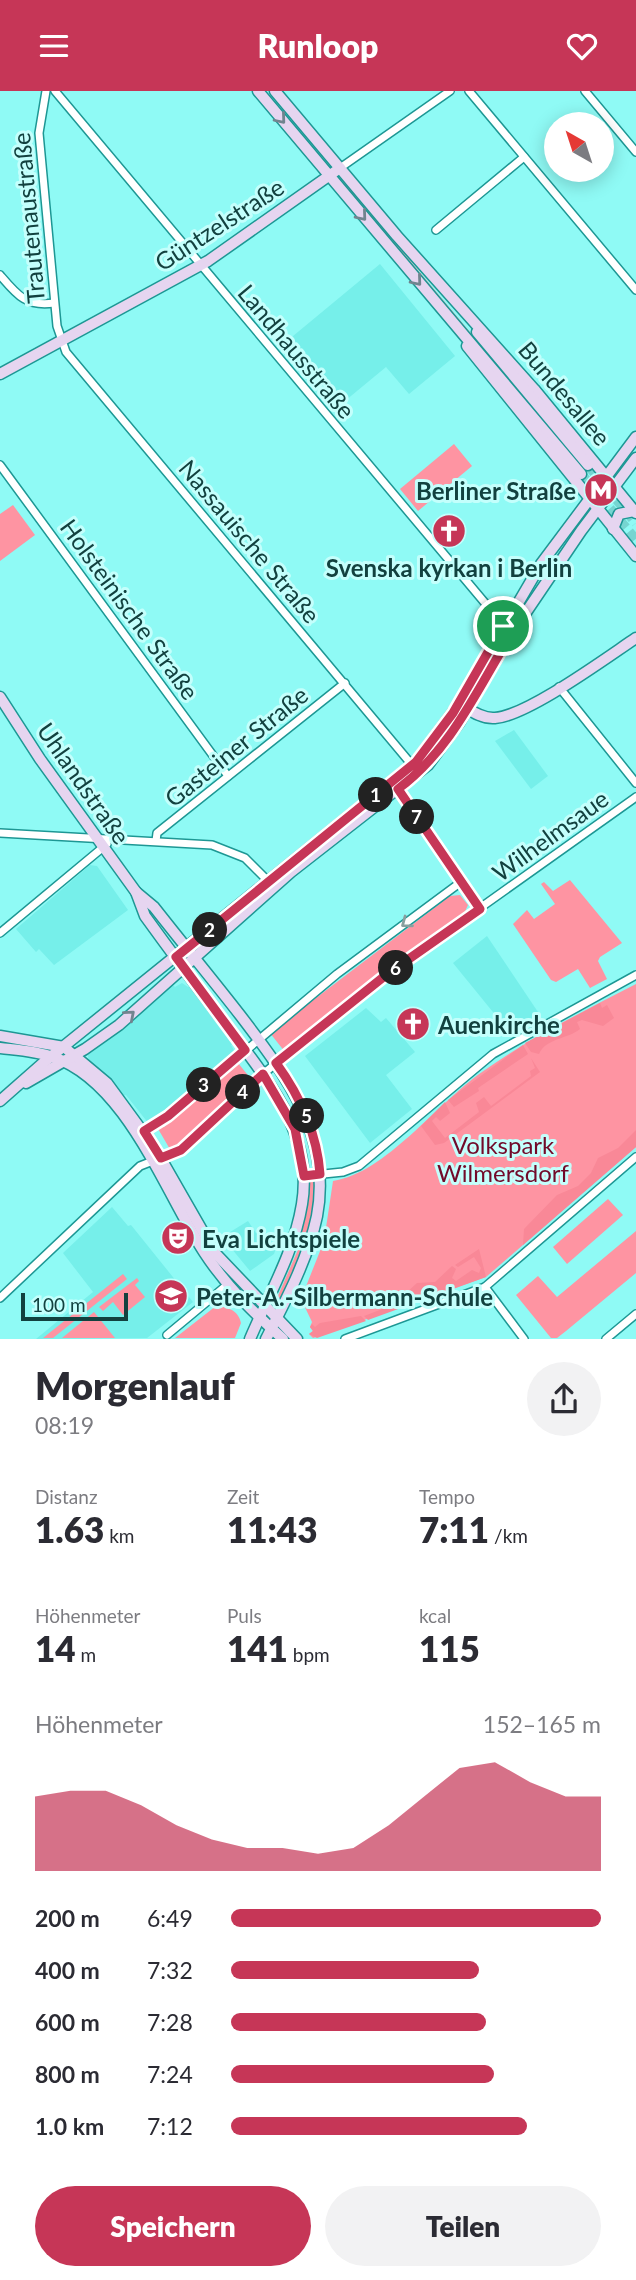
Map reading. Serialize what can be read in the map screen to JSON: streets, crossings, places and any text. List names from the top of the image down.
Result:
{
  "streets": {
    "main road": ["Güntzelstraße", "Bundesallee", "Uhlandstraße"],
    "street": [
      "Trautenaustraße",
      "Landhausstraße",
      "Nassauische Straße",
      "Holsteinische Straße",
      "Gasteiner Straße",
      "Wilhelmsaue"
    ]
  },
  "crossings": [
    ["Trautenaustraße", "Güntzelstraße"],
    ["Trautenaustraße", "Nassauische Straße"],
    ["Güntzelstraße", "Landhausstraße"],
    ["Güntzelstraße", "Bundesallee"],
    ["Güntzelstraße", "Nassauische Straße"],
    ["Nassauische Straße", "Gasteiner Straße"],
    ["Holsteinische Straße", "Gasteiner Straße"],
    ["Uhlandstraße", "Wilhelmsaue"]
  ],
  "parks": ["Volkspark Wilmersdorf"],
  "places": {
    "metro station": ["Berliner Straße"],
    "church": ["Svenska kyrkan i Berlin", "Auenkirche"],
    "theatre": ["Eva Lichtspiele"],
    "school or university": ["Peter-A.-Silbermann-Schule"]
  },
  "scale_bar": "100 m",
  "north": "top left",
  "page": {
    "header": "Runloop",
    "pins": [
      "1",
      "7",
      "2",
      "6",
      "3",
      "4",
      "5"
    ],
    "scale": "100 m",
    "heading": ["Morgenlauf", "08:19"],
    "stats": [
      ["Distanz", "1.63 km"],
      ["Zeit", "11:43"],
      ["Tempo", "7:11 /km"],
      ["Höhenmeter", "14 m"],
      ["Puls", "141 bpm"],
      ["kcal", "115"]
    ],
    "chart": ["Höhenmeter", "152–165 m"],
    "list": [
      {
        "name": "200 m",
        "note": "6:49"
      },
      {
        "name": "400 m",
        "note": "7:32"
      },
      {
        "name": "600 m",
        "note": "7:28"
      },
      {
        "name": "800 m",
        "note": "7:24"
      },
      {
        "name": "1.0 km",
        "note": "7:12"
      }
    ],
    "buttons": ["Speichern", "Teilen"]
  }
}
